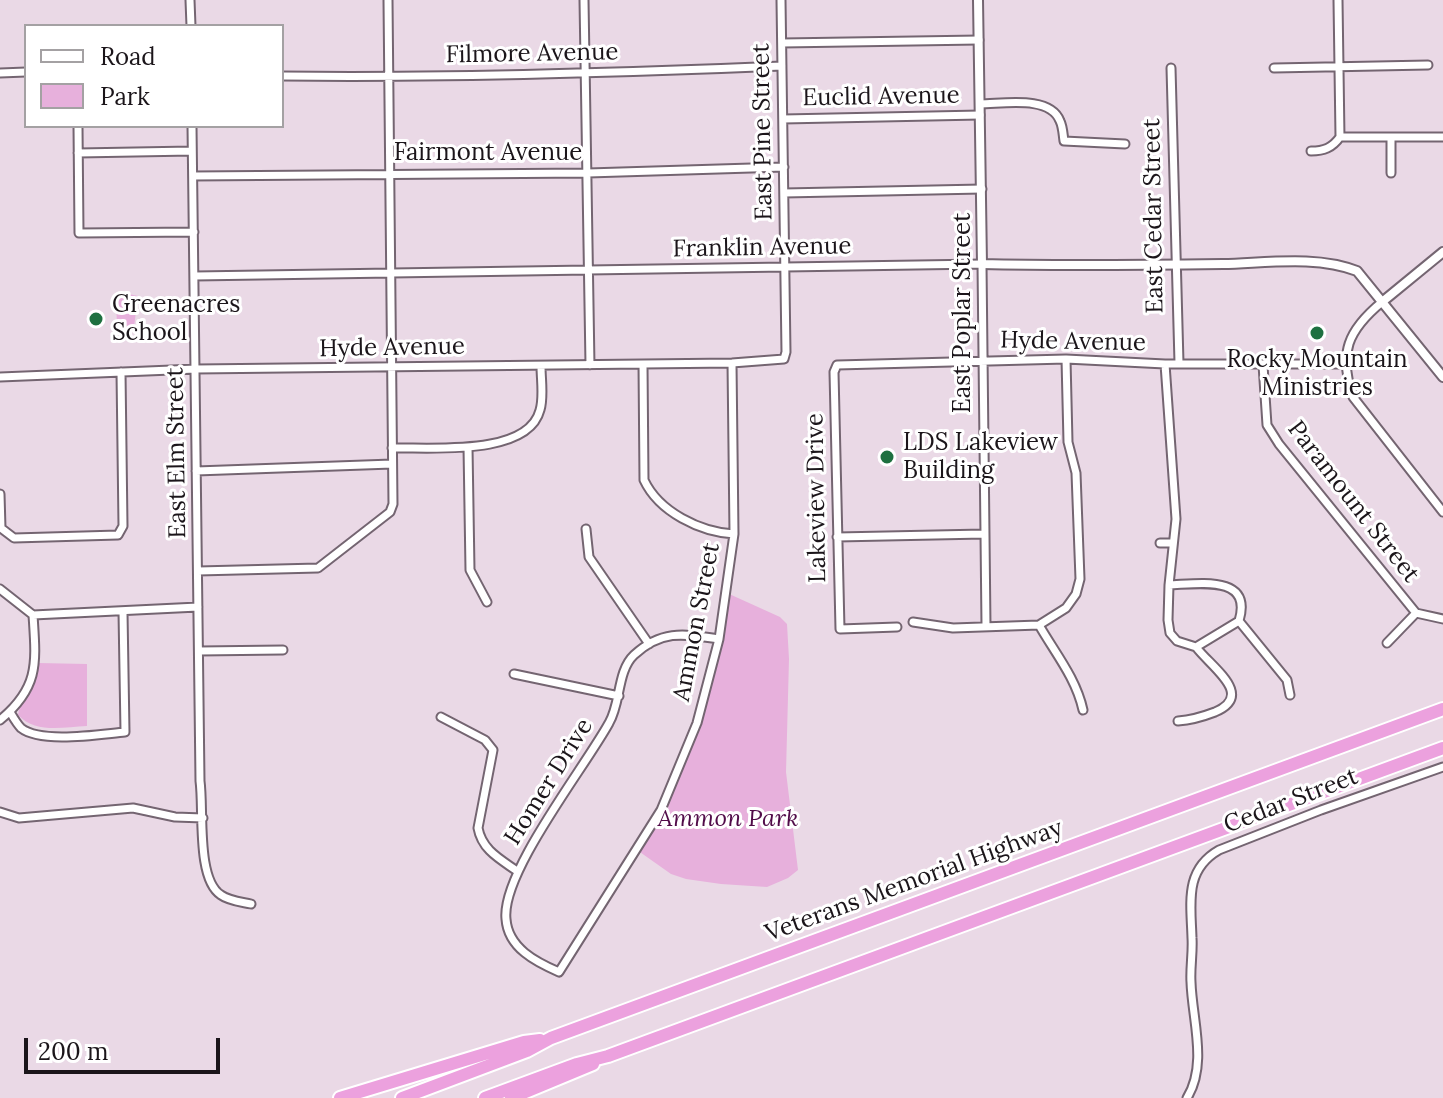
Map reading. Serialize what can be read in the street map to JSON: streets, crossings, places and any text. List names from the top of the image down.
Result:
{
  "streets": {
    "highway": ["Veterans Memorial Highway"],
    "street": [
      "Filmore Avenue",
      "Euclid Avenue",
      "East Pine Street",
      "Fairmont Avenue",
      "East Cedar Street",
      "Franklin Avenue",
      "East Poplar Street",
      "Hyde Avenue",
      "East Elm Street",
      "Lakeview Drive",
      "Paramount Street",
      "Ammon Street",
      "Homer Drive",
      "Cedar Street"
    ]
  },
  "crossings": [
    ["Filmore Avenue", "East Pine Street"],
    ["Euclid Avenue", "East Pine Street"],
    ["Euclid Avenue", "East Poplar Street"],
    ["East Pine Street", "Fairmont Avenue"],
    ["East Pine Street", "Franklin Avenue"],
    ["East Pine Street", "Hyde Avenue"],
    ["Fairmont Avenue", "East Elm Street"],
    ["East Cedar Street", "Franklin Avenue"],
    ["East Cedar Street", "Hyde Avenue"],
    ["Franklin Avenue", "East Poplar Street"],
    ["Franklin Avenue", "East Elm Street"],
    ["East Poplar Street", "Hyde Avenue"],
    ["Hyde Avenue", "East Elm Street"],
    ["Hyde Avenue", "Lakeview Drive"],
    ["Hyde Avenue", "Paramount Street"],
    ["Hyde Avenue", "Ammon Street"],
    ["Ammon Street", "Homer Drive"]
  ],
  "parks": ["Ammon Park"],
  "places": ["Greenacres School", "Rocky Mountain Ministries", "LDS Lakeview Building"],
  "legend": ["Road", "Park"],
  "scale_bar": "200 m"
}
